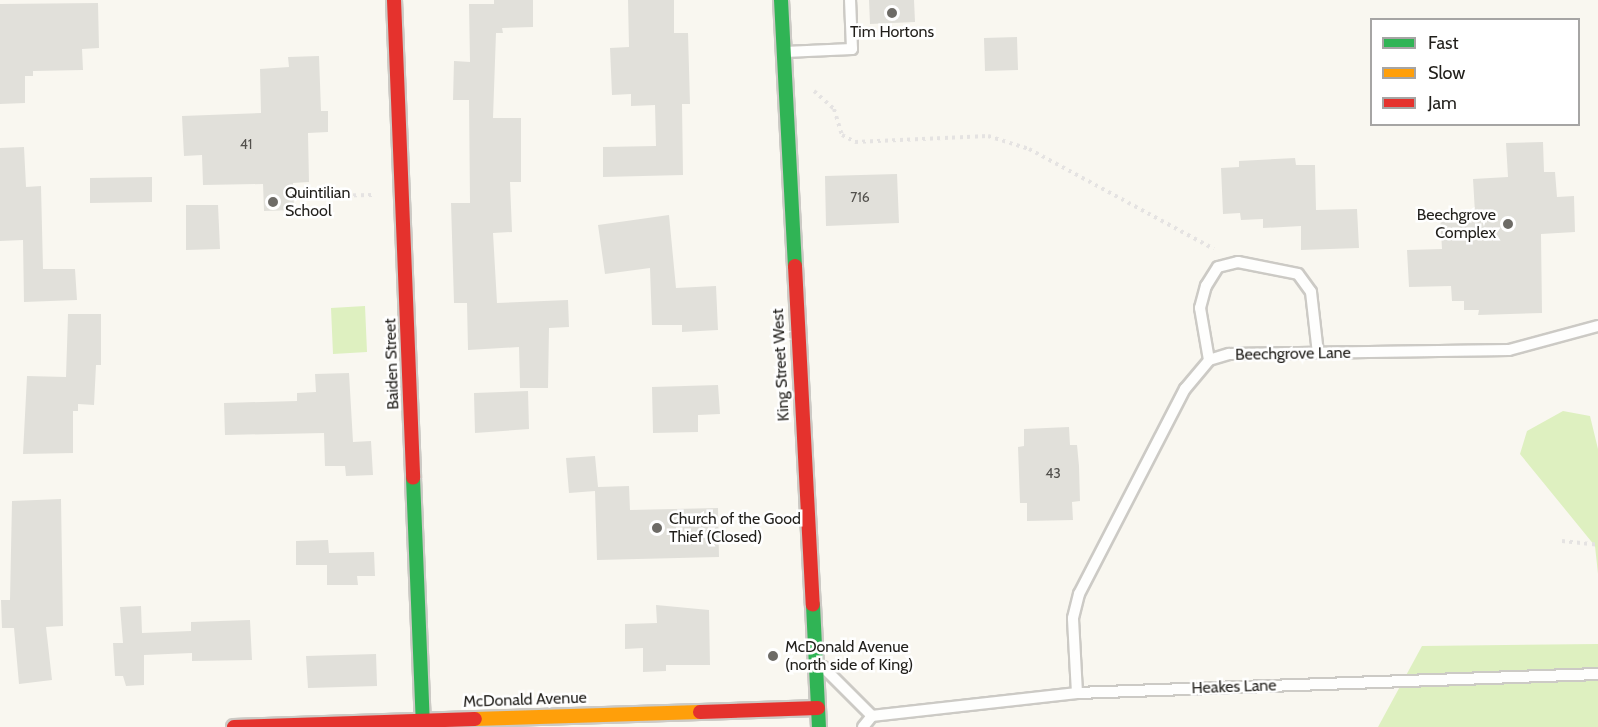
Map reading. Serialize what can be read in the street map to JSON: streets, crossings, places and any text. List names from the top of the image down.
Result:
{
  "streets": {
    "street": ["Baiden Street", "King Street West", "McDonald Avenue"],
    "lane": ["Beechgrove Lane", "Heakes Lane"]
  },
  "crossings": [
    ["Baiden Street", "McDonald Avenue"],
    ["King Street West", "McDonald Avenue"]
  ],
  "places": [
    "Tim Hortons",
    "Quintilian School",
    "Beechgrove Complex",
    "Church of the Good Thief (Closed)",
    "McDonald Avenue (north side of King)"
  ],
  "house_numbers": ["41", "716", "43"],
  "legend": ["Fast", "Slow", "Jam"]
}
